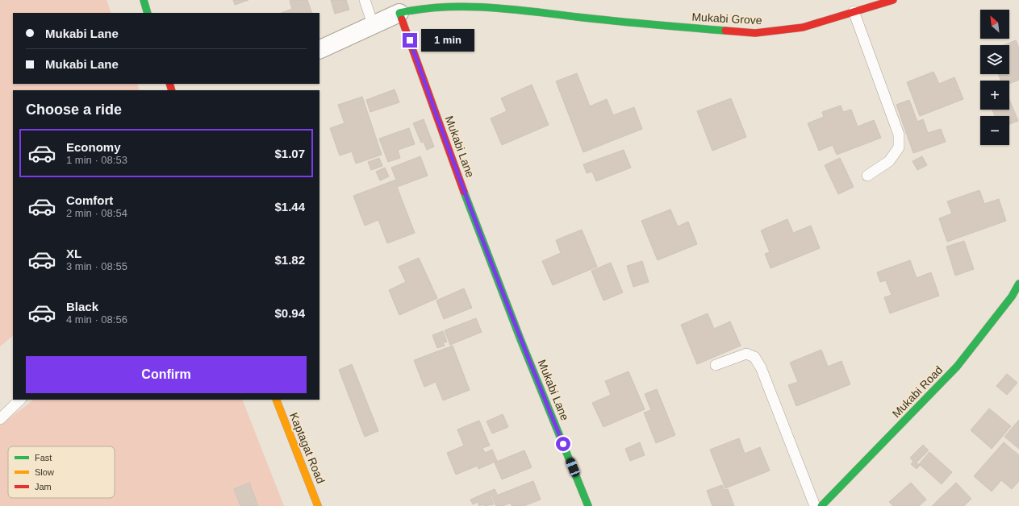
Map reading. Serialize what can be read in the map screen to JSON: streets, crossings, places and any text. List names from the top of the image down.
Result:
{
  "streets": {
    "street": [
      "Mukabi Grove",
      "Mukabi Lane",
      "Mukabi Road",
      "Kaptagat Road"
    ]
  },
  "crossings": [
    ["Mukabi Grove", "Mukabi Lane"]
  ],
  "legend": ["Fast", "Slow", "Jam"],
  "north": "top left",
  "page": {
    "map_buttons": ["+", "−"],
    "banner": ["Mukabi Lane", "Mukabi Lane"],
    "bubble": "1 min",
    "heading": "Choose a ride",
    "list": [
      {
        "name": "Economy",
        "note": "1 min · 08:53",
        "value": "$1.07"
      },
      {
        "name": "Comfort",
        "note": "2 min · 08:54",
        "value": "$1.44"
      },
      {
        "name": "XL",
        "note": "3 min · 08:55",
        "value": "$1.82"
      },
      {
        "name": "Black",
        "note": "4 min · 08:56",
        "value": "$0.94"
      }
    ],
    "buttons": "Confirm"
  }
}
